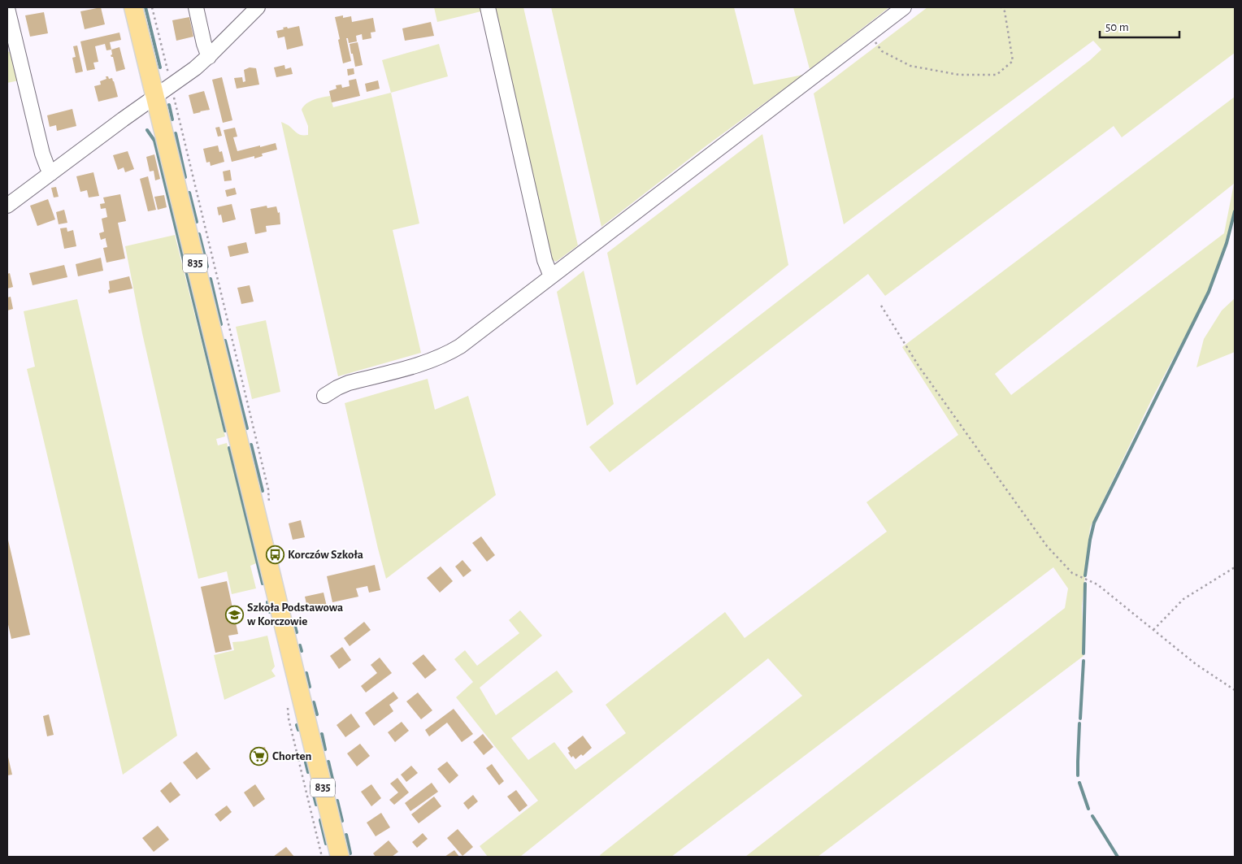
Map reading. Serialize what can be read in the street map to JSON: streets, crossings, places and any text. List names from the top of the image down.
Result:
{
  "streets": {
    "main road": ["835"]
  },
  "places": {
    "bus stop": ["Korczów Szkoła"],
    "school or university": ["Szkoła Podstawowa w Korczowie"],
    "supermarket": ["Chorten"]
  },
  "scale_bar": "50 m"
}
